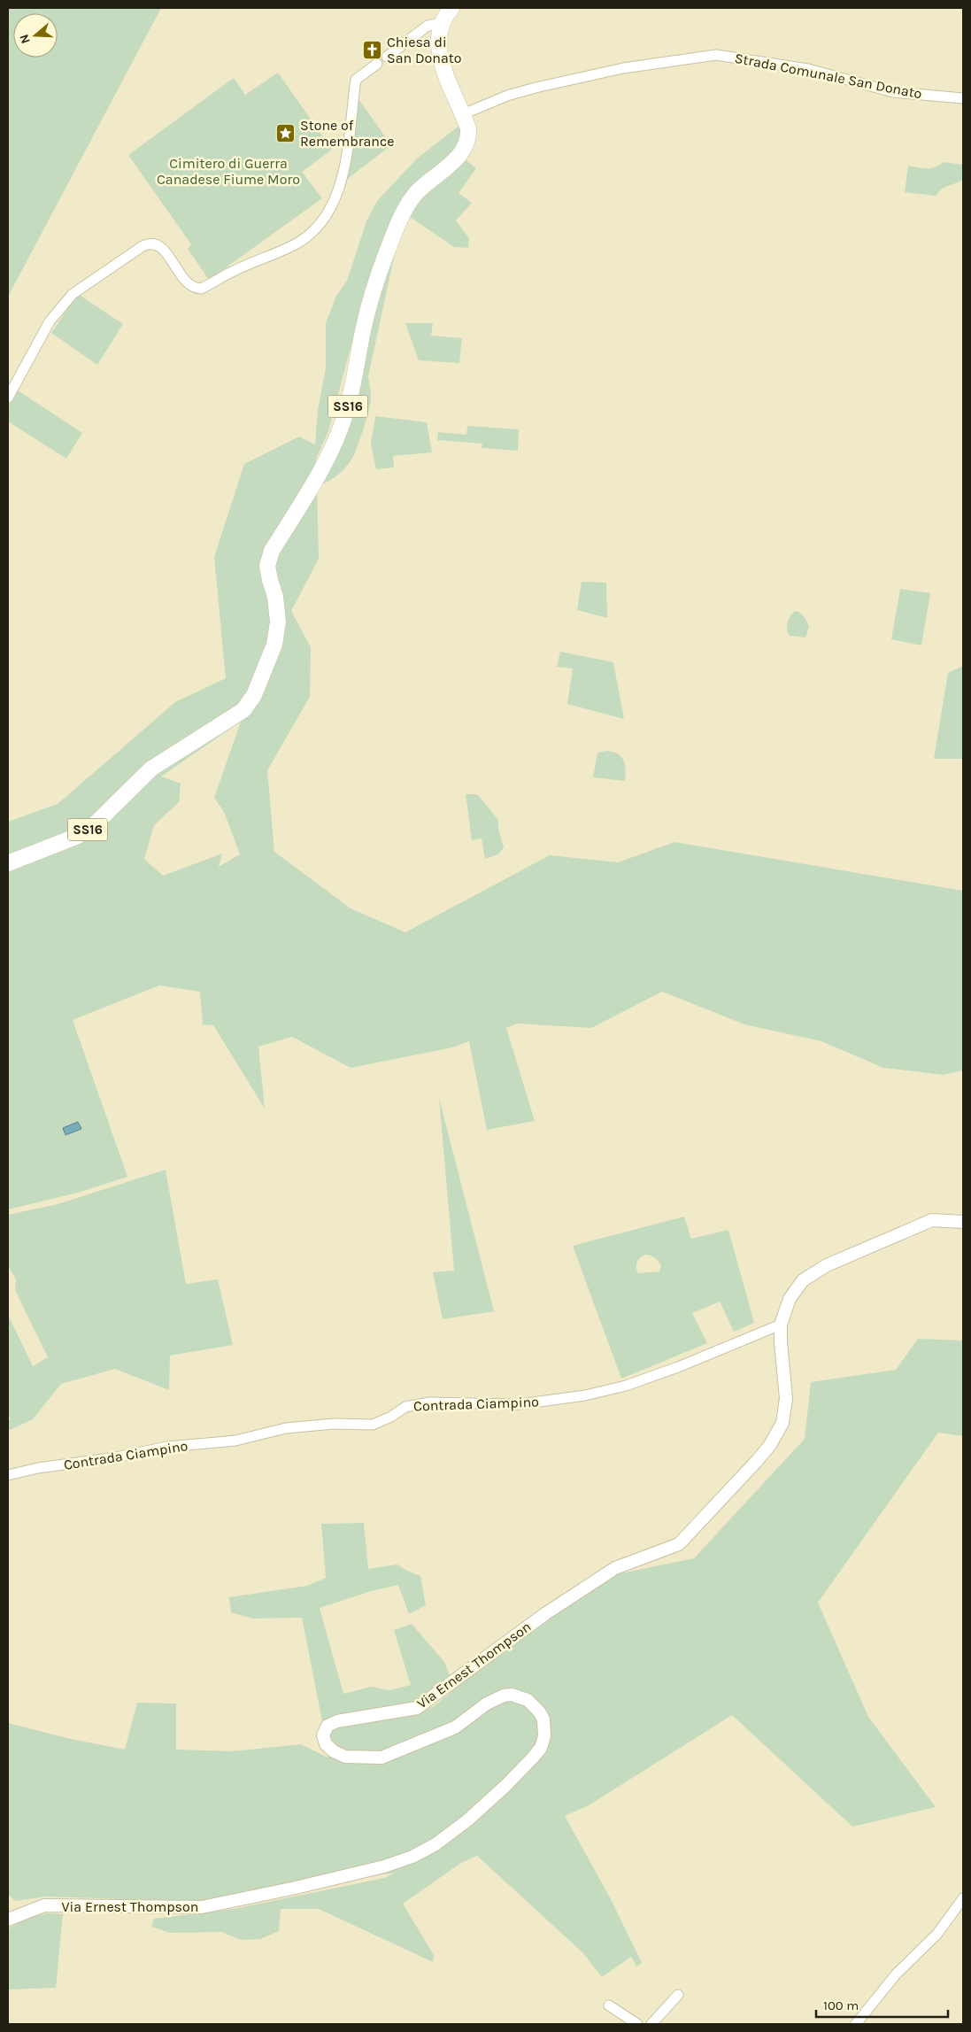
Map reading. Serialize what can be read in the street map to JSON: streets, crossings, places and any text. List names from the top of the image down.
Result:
{
  "streets": {
    "main road": ["SS16"],
    "street": ["Strada Comunale San Donato", "Contrada Ciampino", "Via Ernest Thompson"]
  },
  "crossings": [
    ["Strada Comunale San Donato", "SS16"],
    ["Contrada Ciampino", "Via Ernest Thompson"]
  ],
  "parks": ["Cimitero di Guerra Canadese Fiume Moro"],
  "places": {
    "church": ["Chiesa di San Donato"],
    "place": ["Stone of Remembrance"]
  },
  "scale_bar": "100 m",
  "north": "left"
}
